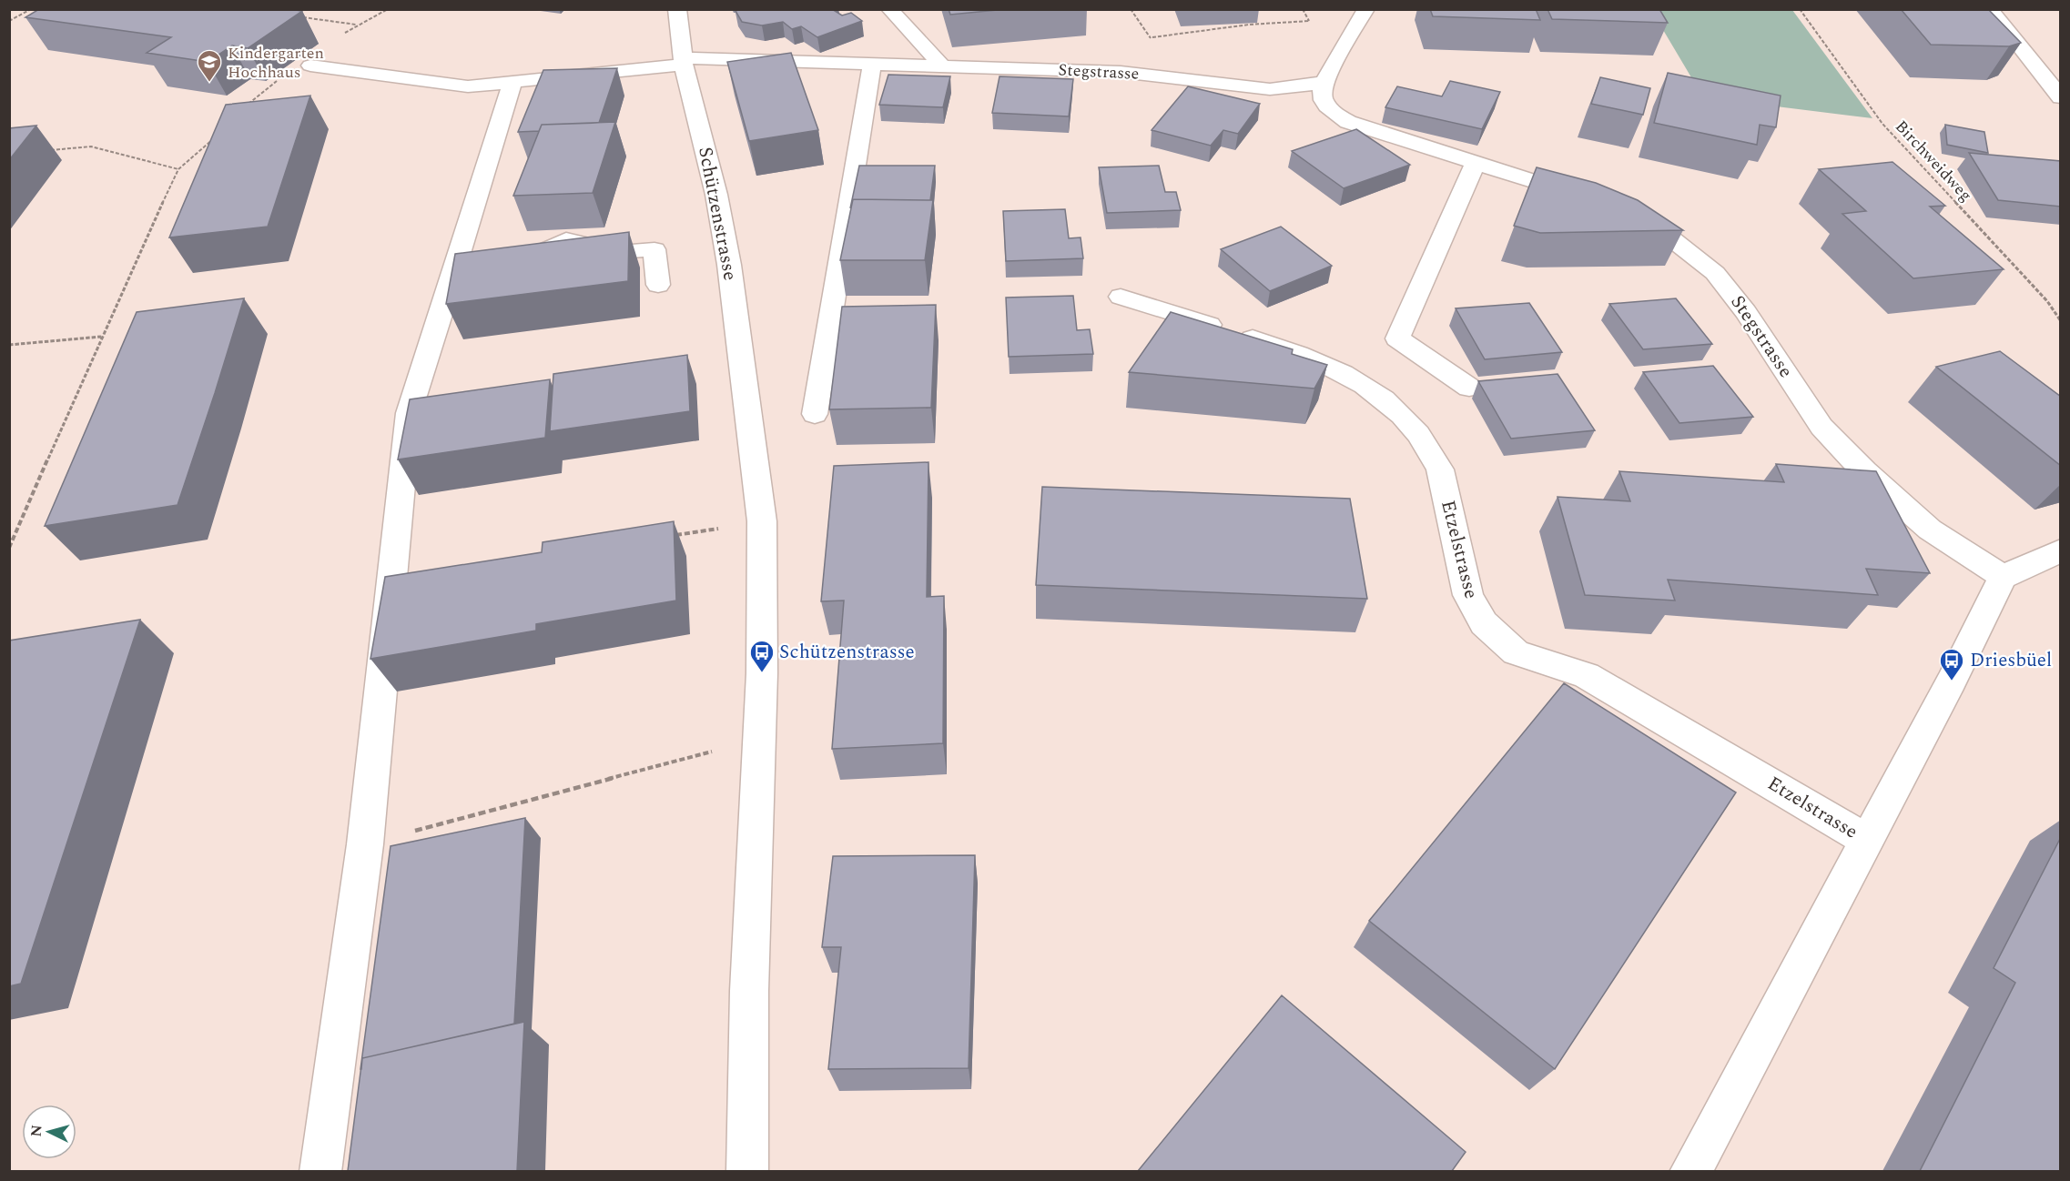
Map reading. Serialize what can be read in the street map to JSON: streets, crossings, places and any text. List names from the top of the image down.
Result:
{
  "streets": {
    "street": ["Stegstrasse", "Schützenstrasse", "Etzelstrasse"],
    "path": ["Birchweidweg"]
  },
  "crossings": [
    ["Stegstrasse", "Schützenstrasse"],
    ["Stegstrasse", "Etzelstrasse"]
  ],
  "places": {
    "school or university": ["Kindergarten Hochhaus"],
    "bus stop": ["Schützenstrasse", "Driesbüel"]
  },
  "north": "left"
}
